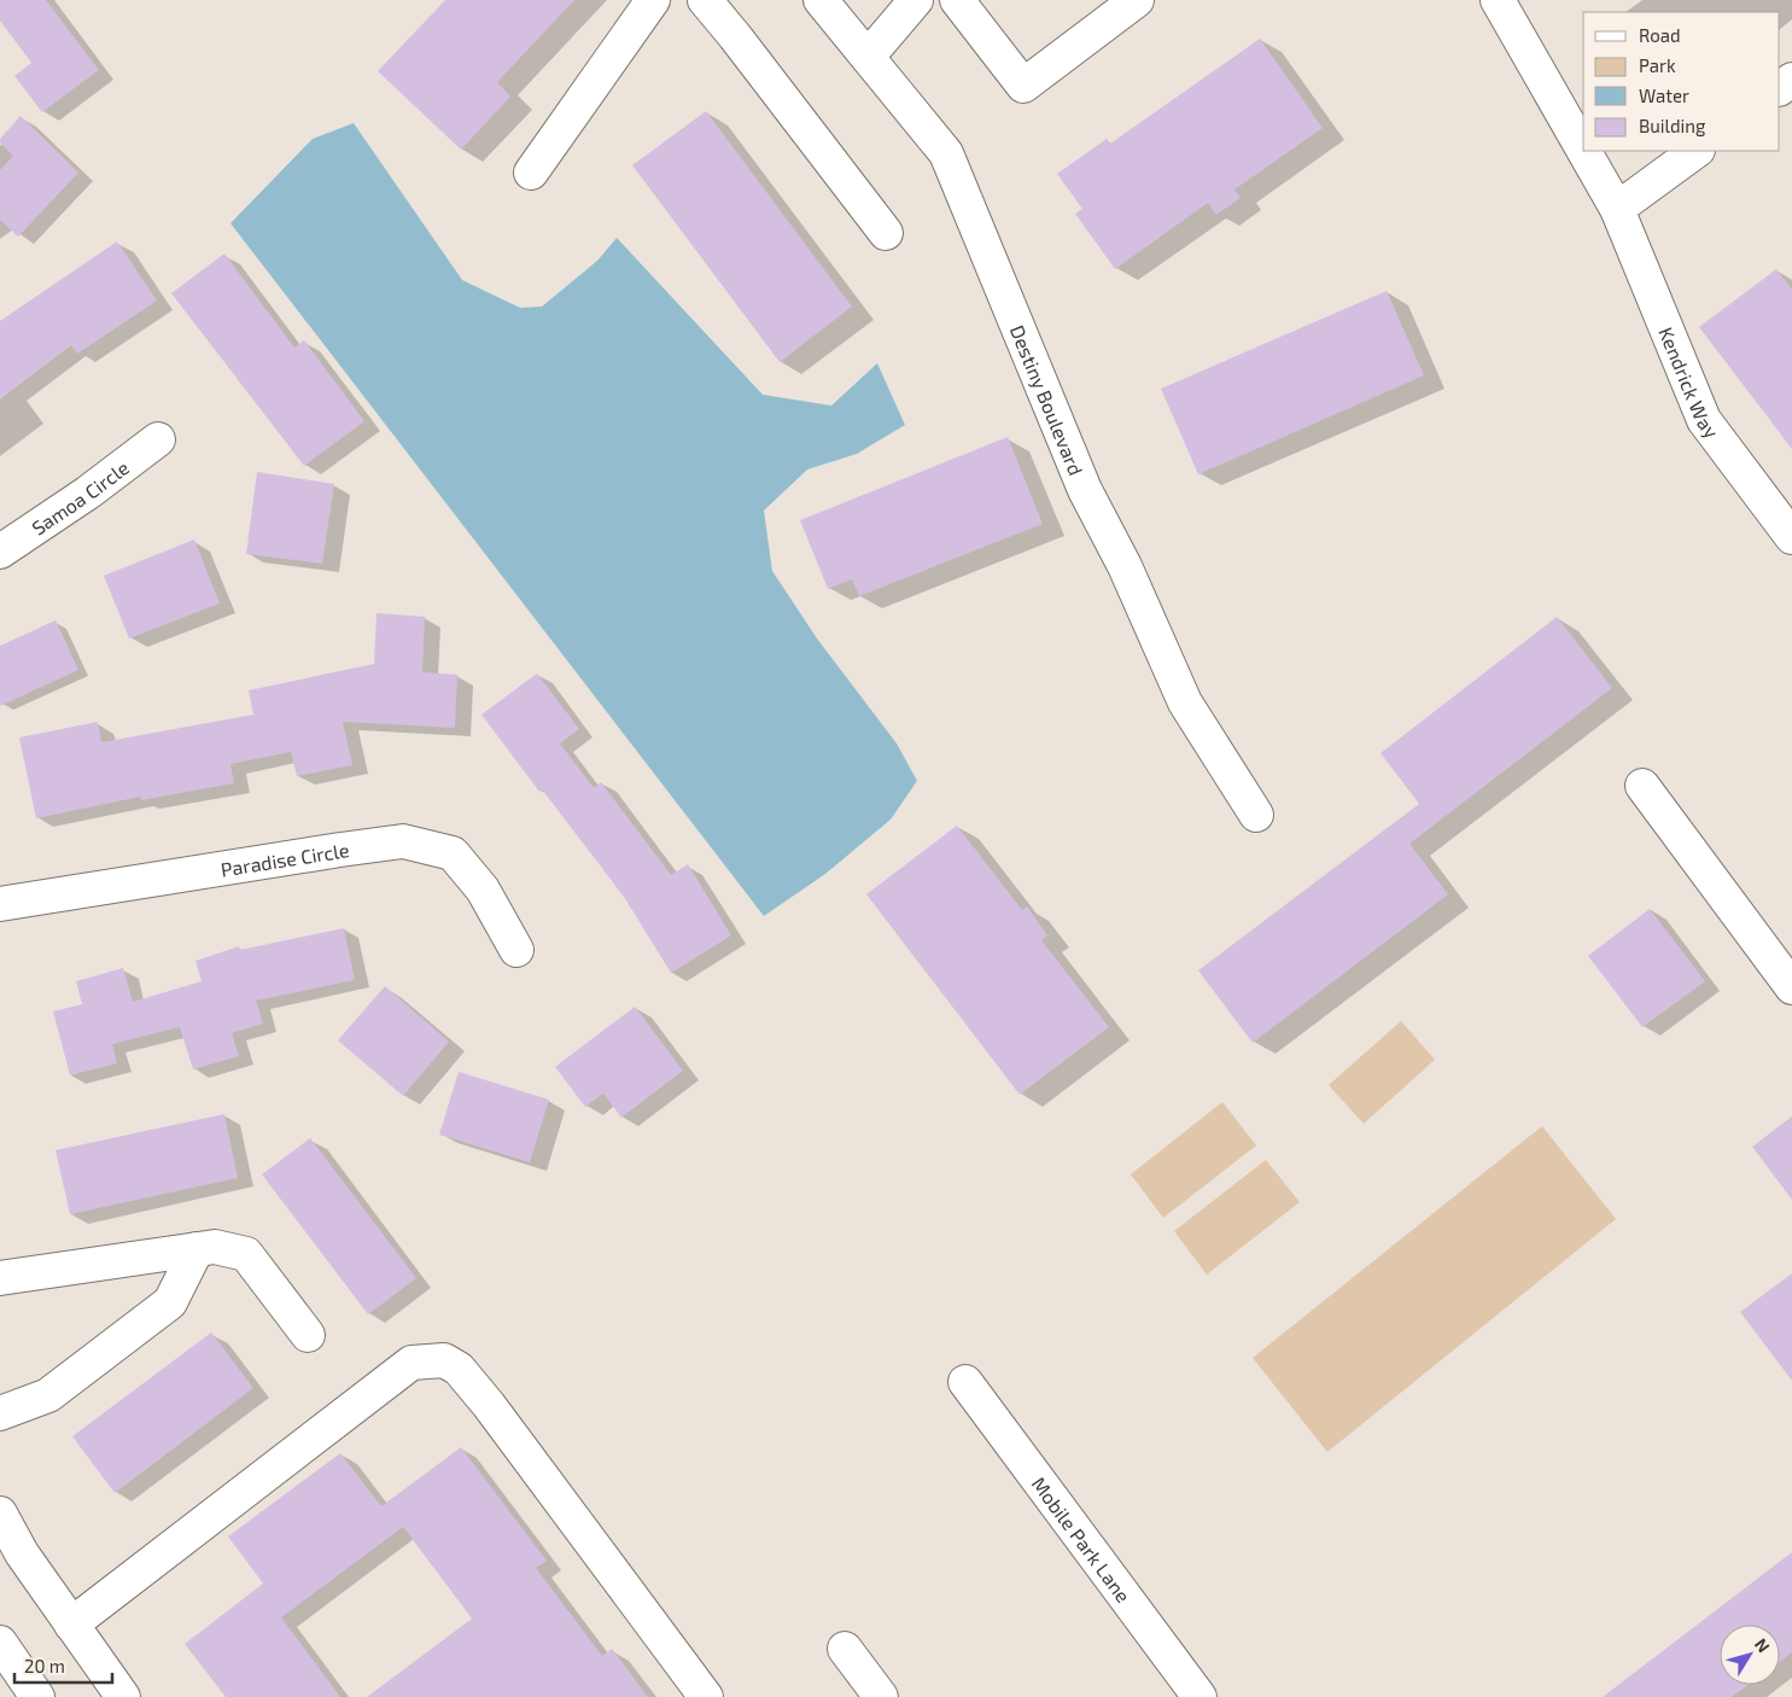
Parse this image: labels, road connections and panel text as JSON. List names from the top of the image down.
{
  "streets": {
    "street": [
      "Kendrick Way",
      "Destiny Boulevard",
      "Samoa Circle",
      "Paradise Circle",
      "Mobile Park Lane"
    ]
  },
  "legend": [
    "Road",
    "Park",
    "Water",
    "Building"
  ],
  "scale_bar": "20 m",
  "north": "top right"
}
